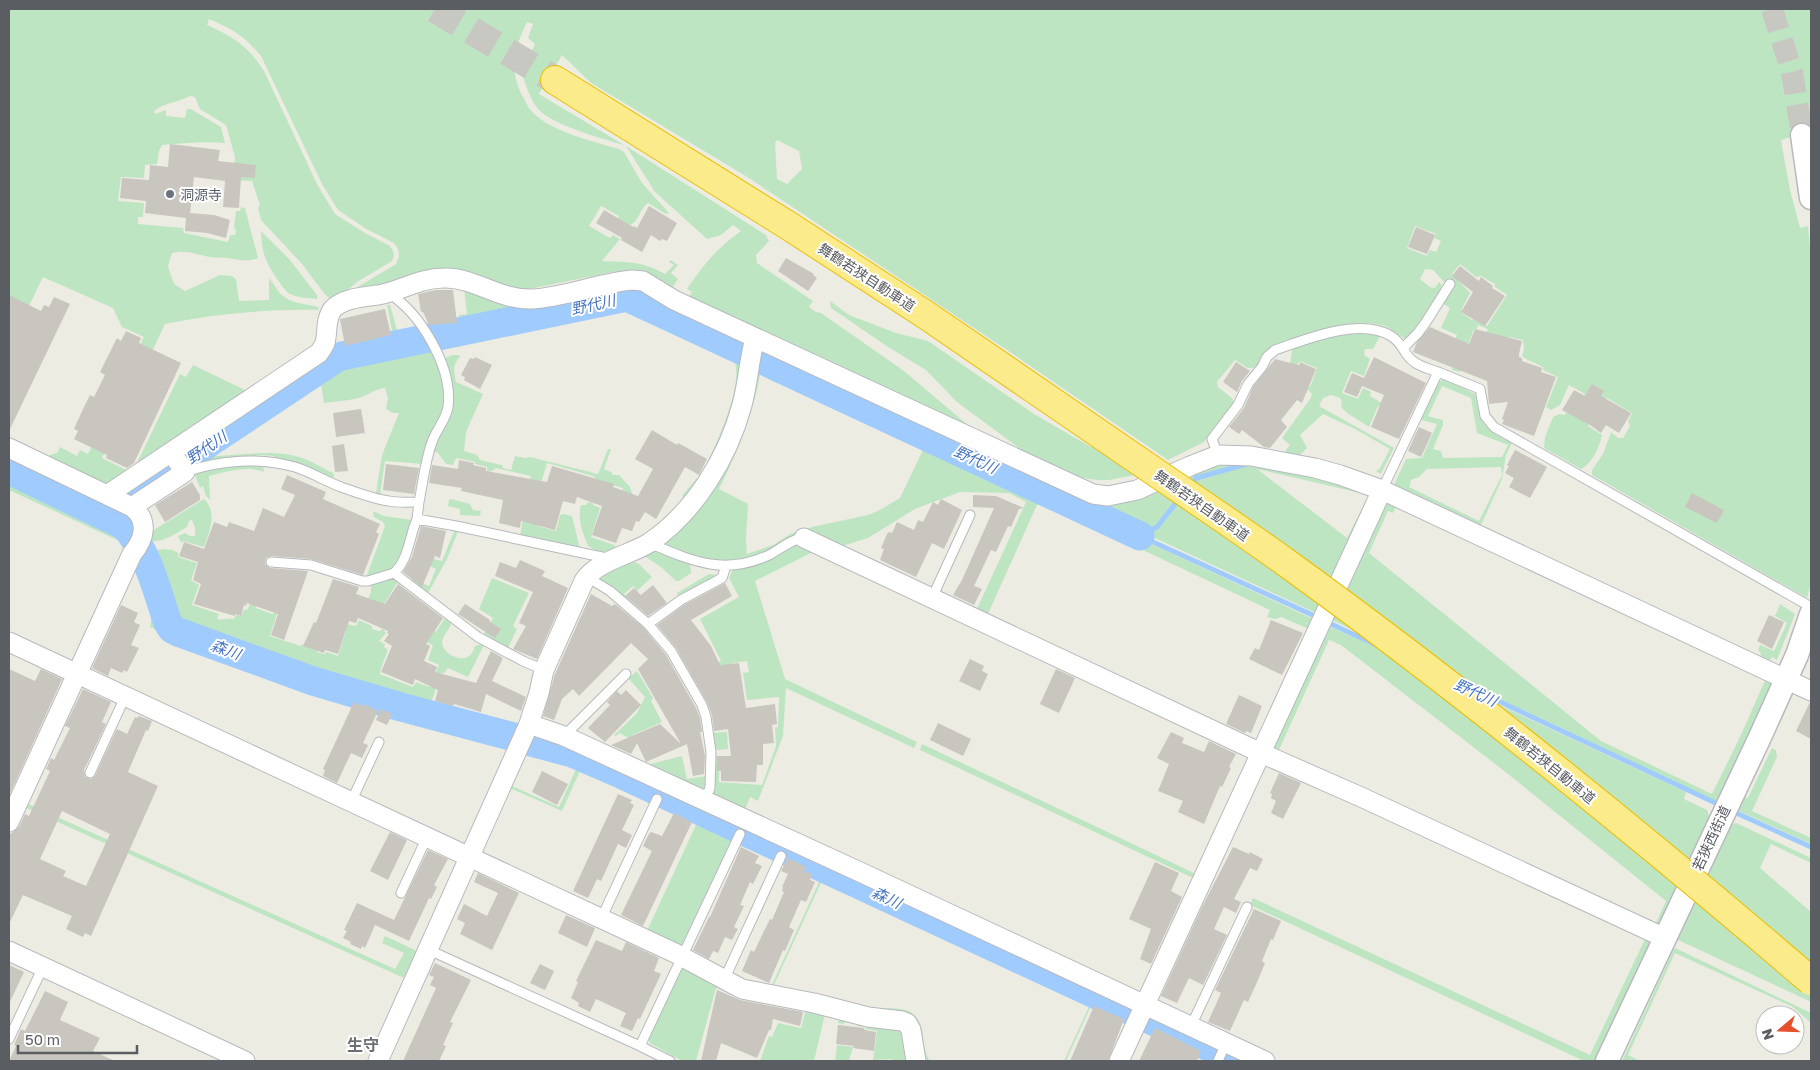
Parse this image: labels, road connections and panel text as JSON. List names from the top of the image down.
{
  "streets": {
    "highway": ["舞鶴若狭自動車道"],
    "street": ["若狭西街道"]
  },
  "districts": ["生守"],
  "water": ["野代川", "森川"],
  "places": ["洞源寺"],
  "scale_bar": "50 m",
  "north": "left"
}
